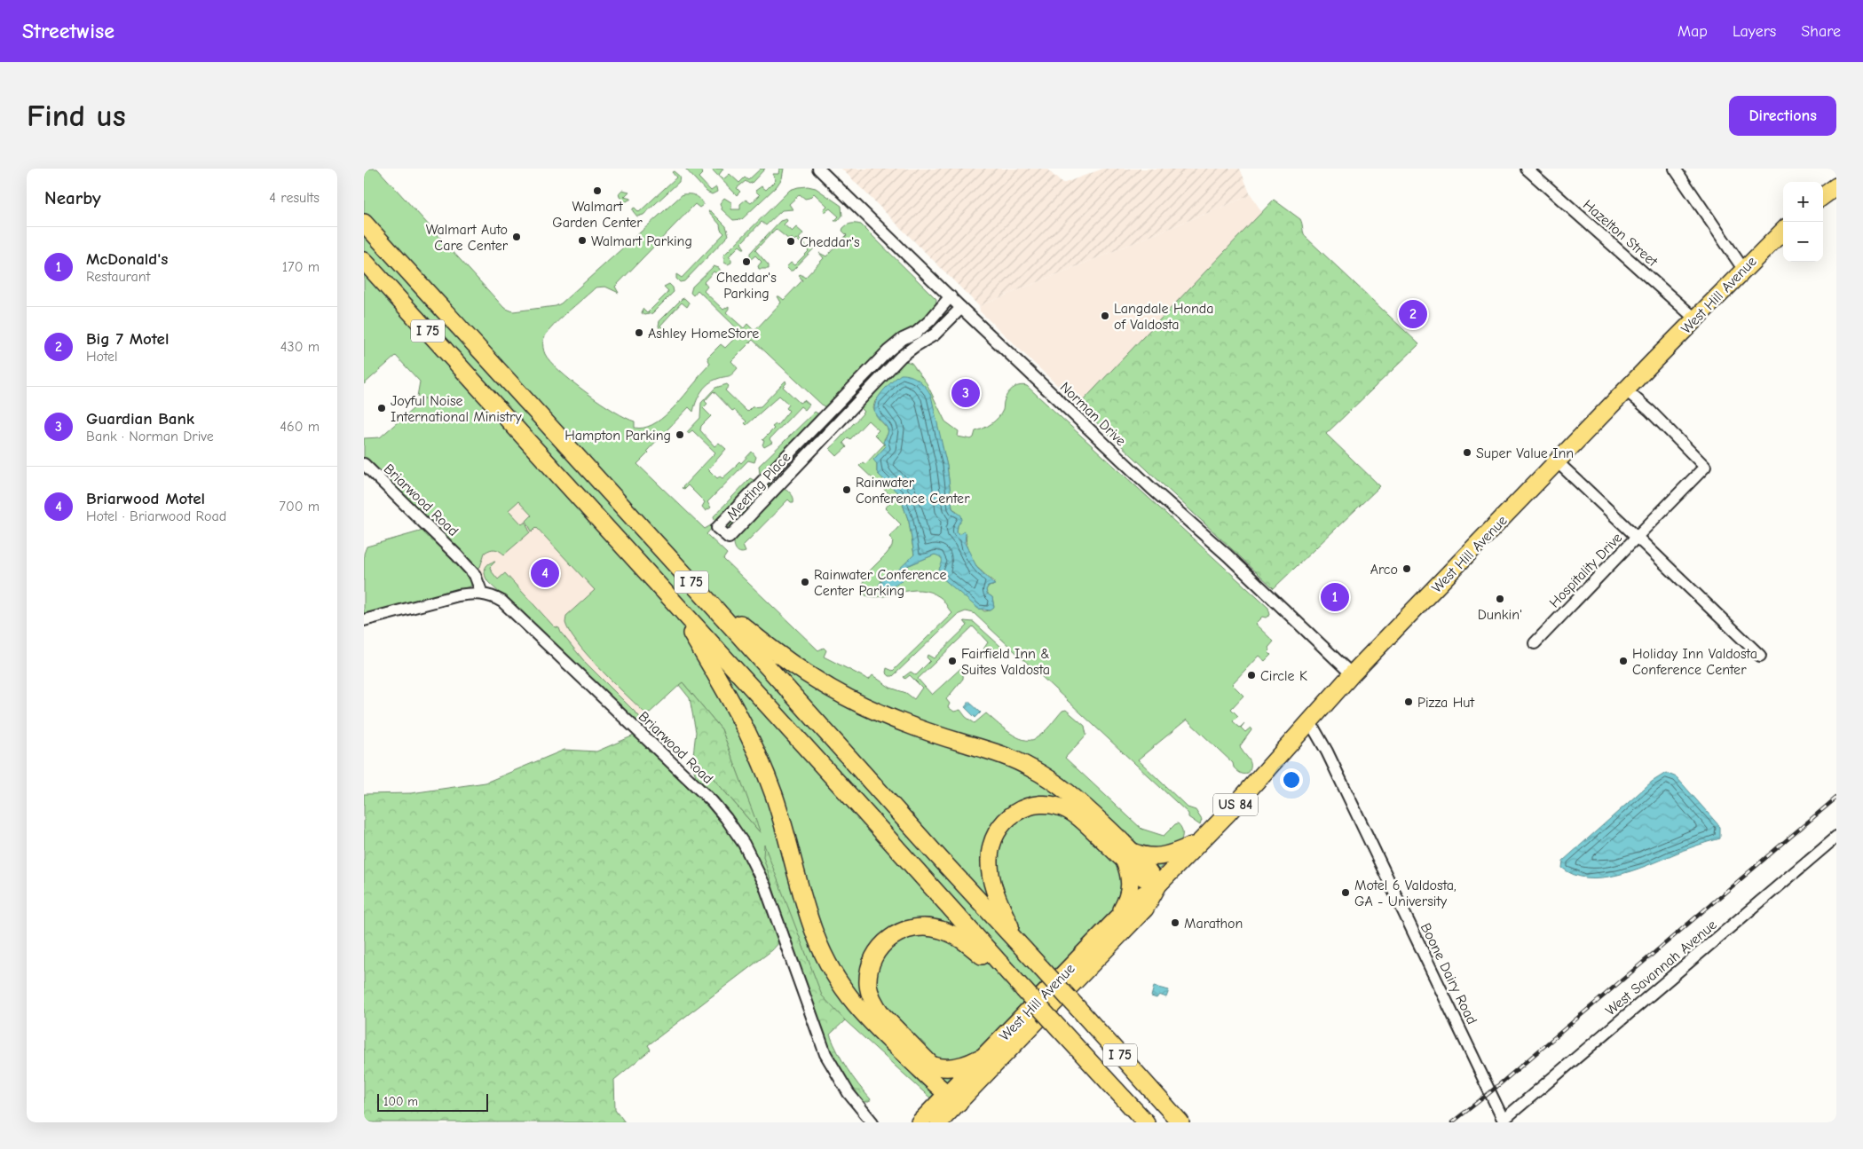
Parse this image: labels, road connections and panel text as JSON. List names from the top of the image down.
{
  "streets": {
    "highway": ["West Hill Avenue", "I 75", "US 84"],
    "street": [
      "Hazelton Street",
      "Norman Drive",
      "Meeting Place",
      "Briarwood Road",
      "Hospitality Drive",
      "West Savannah Avenue",
      "Boone Dairy Road"
    ]
  },
  "crossings": [
    ["Hazelton Street", "West Hill Avenue"],
    ["West Hill Avenue", "Norman Drive"],
    ["West Hill Avenue", "Hospitality Drive"],
    ["West Hill Avenue", "Boone Dairy Road"],
    ["Norman Drive", "Meeting Place"],
    ["West Savannah Avenue", "Boone Dairy Road"]
  ],
  "places": [
    "Walmart Garden Center",
    "Walmart Auto Care Center",
    "Walmart Parking",
    "Cheddar's",
    "Cheddar's Parking",
    "Langdale Honda of Valdosta",
    "Ashley HomeStore",
    "Joyful Noise International Ministry",
    "Hampton Parking",
    "Super Value Inn",
    "Rainwater Conference Center",
    "Arco",
    "Rainwater Conference Center Parking",
    "Dunkin'",
    "Fairfield Inn & Suites Valdosta",
    "Holiday Inn Valdosta Conference Center",
    "Circle K",
    "Pizza Hut",
    "Motel 6 Valdosta, GA - University",
    "Marathon"
  ],
  "scale_bar": "100 m",
  "page": {
    "header": "Streetwise",
    "nav": ["Map", "Layers", "Share"],
    "buttons": "Directions",
    "title": "Find us",
    "heading": ["Nearby", "4 results"],
    "map_buttons": ["+", "−"],
    "list": [
      {
        "mark": "1",
        "name": "McDonald's",
        "note": "Restaurant",
        "value": "170 m"
      },
      {
        "mark": "2",
        "name": "Big 7 Motel",
        "note": "Hotel",
        "value": "430 m"
      },
      {
        "mark": "3",
        "name": "Guardian Bank",
        "note": "Bank · Norman Drive",
        "value": "460 m"
      },
      {
        "mark": "4",
        "name": "Briarwood Motel",
        "note": "Hotel · Briarwood Road",
        "value": "700 m"
      }
    ],
    "pins": [
      "2",
      "3",
      "4",
      "1"
    ],
    "scale": "100 m"
  }
}
